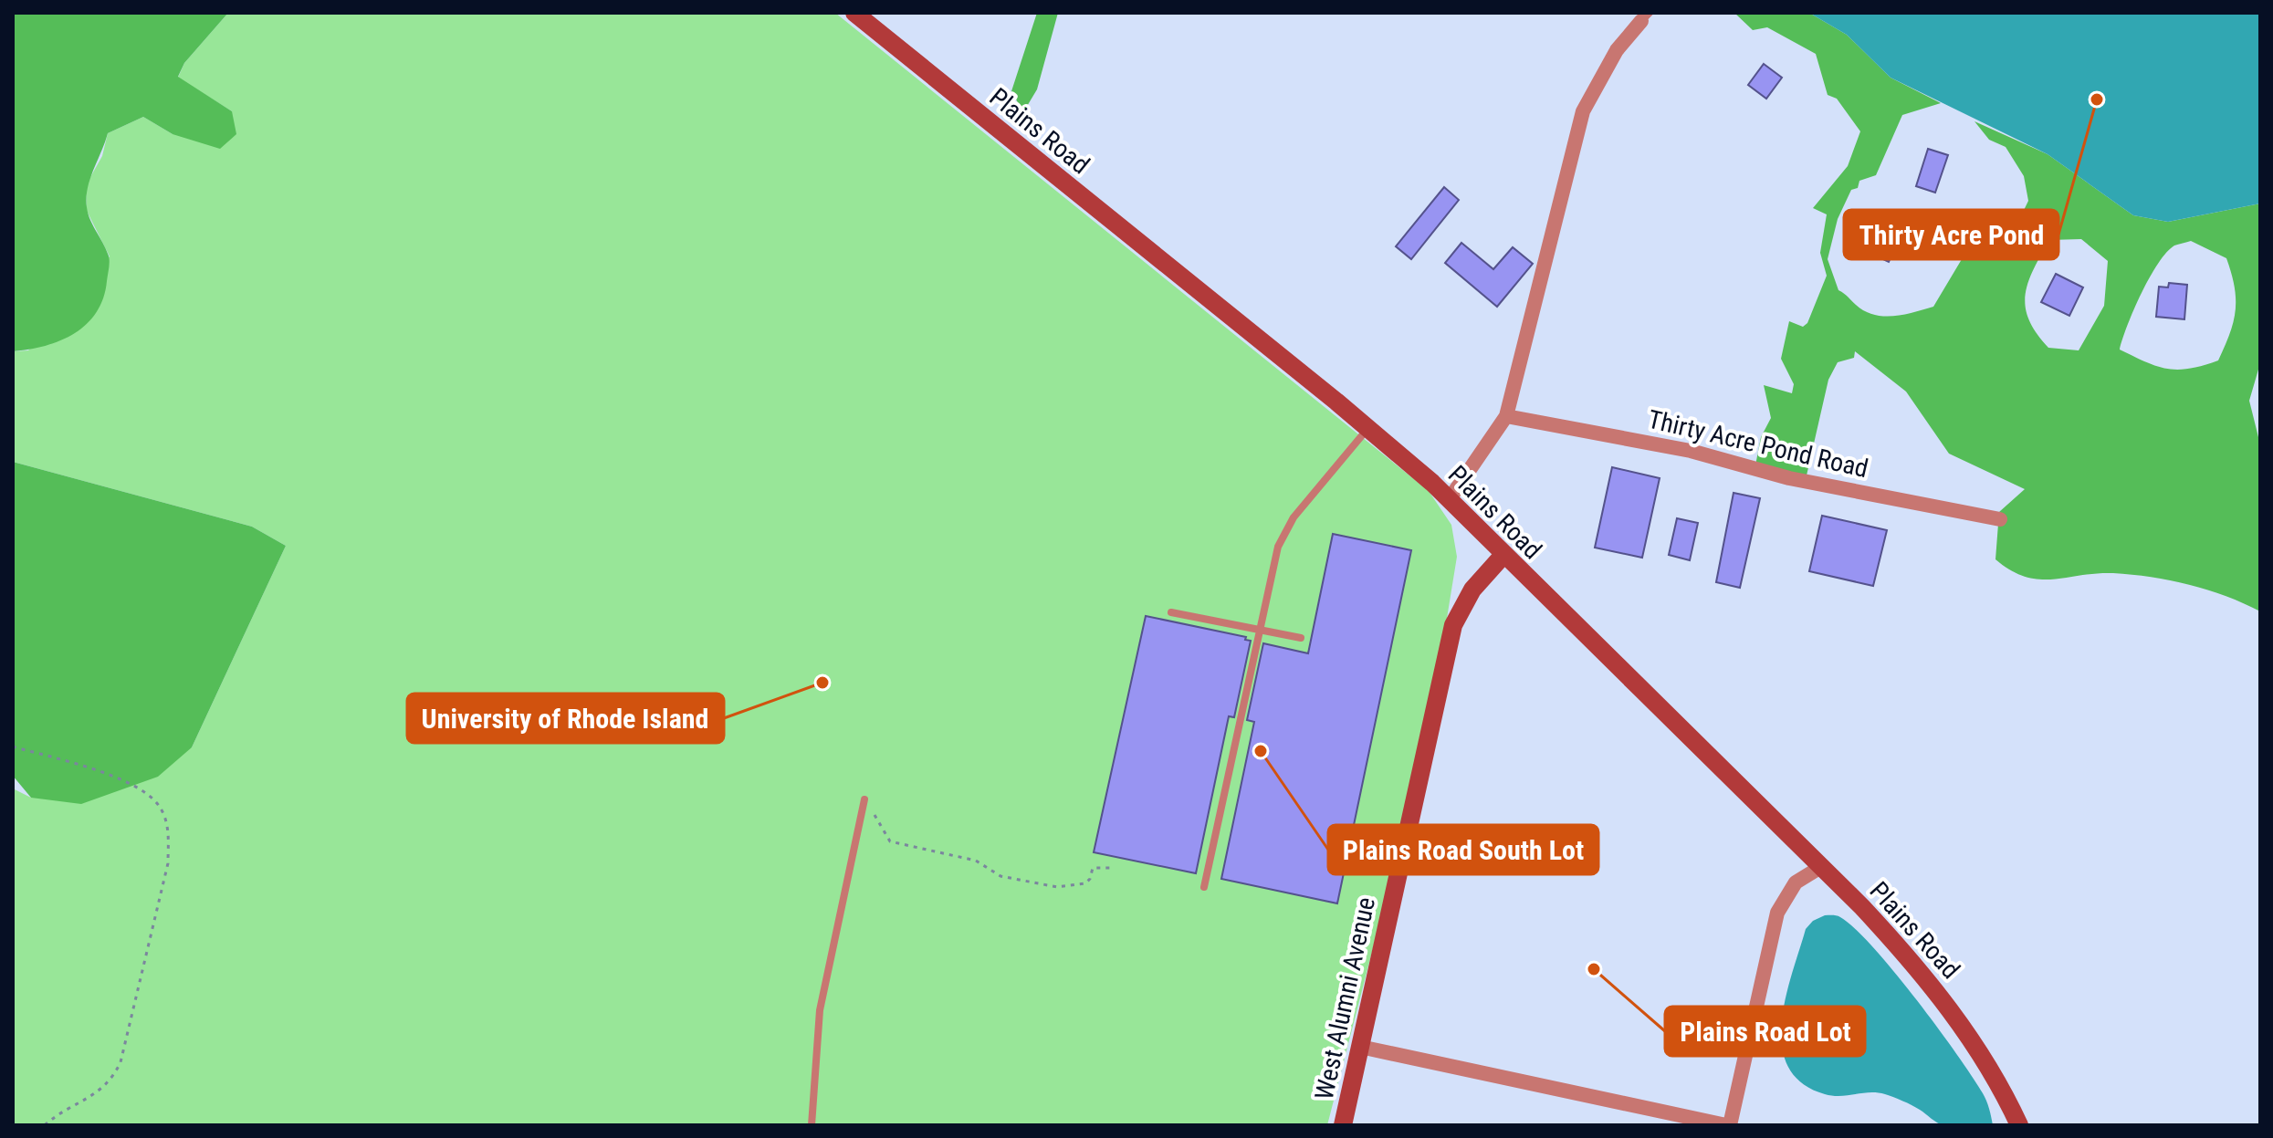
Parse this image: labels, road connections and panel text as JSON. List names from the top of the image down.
{
  "streets": {
    "street": ["Plains Road", "Thirty Acre Pond Road", "West Alumni Avenue"]
  },
  "crossings": [
    ["Plains Road", "West Alumni Avenue"]
  ],
  "places": [
    "Thirty Acre Pond",
    "University of Rhode Island",
    "Plains Road South Lot",
    "Plains Road Lot"
  ]
}
